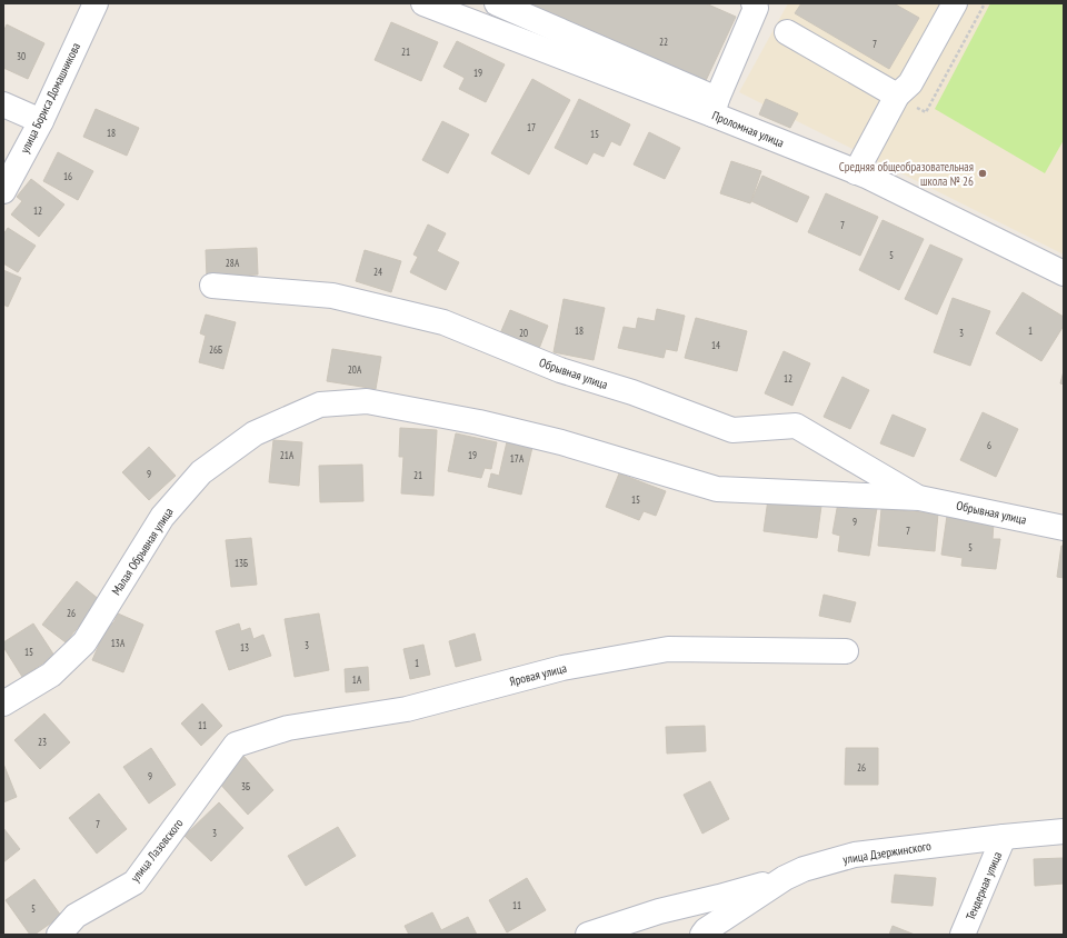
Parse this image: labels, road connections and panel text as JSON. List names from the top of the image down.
{
  "streets": {
    "street": [
      "улица Бориса Домашникова",
      "Проломная улица",
      "Обрывная улица",
      "Малая Обрывная улица",
      "Яровая улица",
      "улица Лазовского",
      "улица Дзержинского",
      "Тендерная улица"
    ]
  },
  "crossings": [
    ["Обрывная улица", "Малая Обрывная улица"],
    ["Яровая улица", "улица Лазовского"],
    ["улица Дзержинского", "Тендерная улица"]
  ],
  "places": ["Средняя общеобразовательная школа № 26"],
  "house_numbers": [
    "22",
    "7",
    "21",
    "30",
    "19",
    "17",
    "18",
    "15",
    "16",
    "12",
    "7",
    "5",
    "28А",
    "24",
    "18",
    "1",
    "20",
    "3",
    "14",
    "26Б",
    "20А",
    "12",
    "6",
    "21А",
    "19",
    "17А",
    "9",
    "21",
    "15",
    "9",
    "7",
    "5",
    "13Б",
    "26",
    "13А",
    "3",
    "13",
    "15",
    "1",
    "1А",
    "11",
    "23",
    "26",
    "9",
    "3Б",
    "7",
    "3",
    "11",
    "5"
  ]
}
